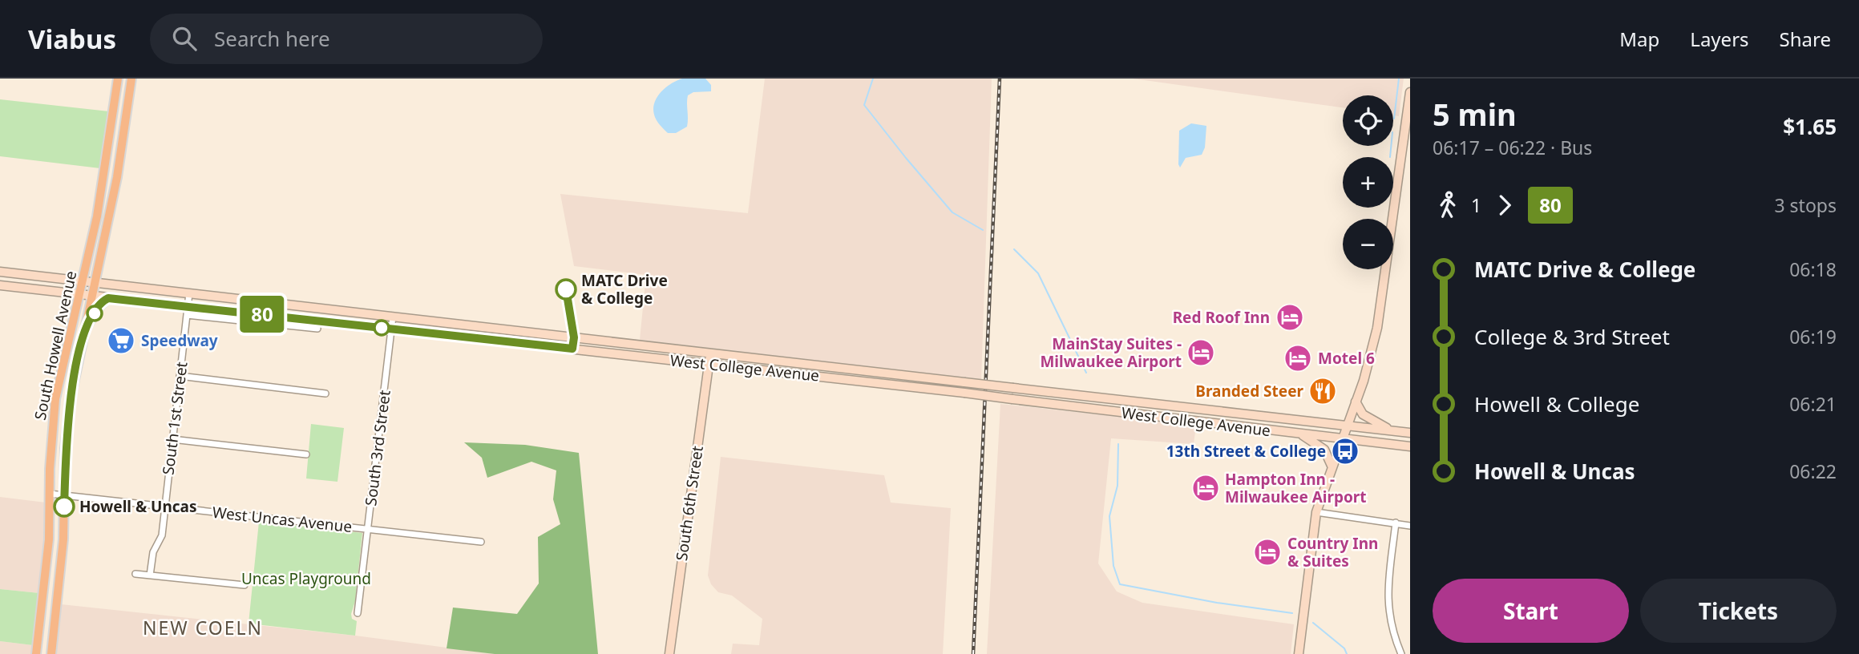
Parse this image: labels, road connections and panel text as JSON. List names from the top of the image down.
{
  "streets": {
    "main road": ["South Howell Avenue", "West College Avenue", "South 6th Street"],
    "street": ["South 1st Street", "South 3rd Street", "West Uncas Avenue"]
  },
  "crossings": [
    ["South Howell Avenue", "West College Avenue"],
    ["South Howell Avenue", "West Uncas Avenue"],
    ["West College Avenue", "South 1st Street"],
    ["West College Avenue", "South 3rd Street"],
    ["West College Avenue", "South 6th Street"],
    ["South 1st Street", "West Uncas Avenue"],
    ["South 3rd Street", "West Uncas Avenue"]
  ],
  "districts": ["NEW COELN"],
  "parks": ["Uncas Playground"],
  "places": {
    "other": ["MATC Drive & College", "Howell & Uncas"],
    "hotel": [
      "Red Roof Inn",
      "MainStay Suites - Milwaukee Airport",
      "Motel 6",
      "Hampton Inn - Milwaukee Airport",
      "Country Inn & Suites"
    ],
    "supermarket": ["Speedway"],
    "restaurant": ["Branded Steer"],
    "bus stop": ["13th Street & College"]
  },
  "lines": ["bus line 80"],
  "page": {
    "header": "Viabus",
    "search": "Search here",
    "nav": ["Map", "Layers", "Share"],
    "on_map": "80",
    "heading": ["5 min", "06:17 – 06:22 · Bus", "$1.65"],
    "map_buttons": ["+", "−"],
    "legs": ["1", "80", "3 stops"],
    "list": [
      {
        "name": "MATC Drive & College",
        "value": "06:18"
      },
      {
        "name": "College & 3rd Street",
        "value": "06:19"
      },
      {
        "name": "Howell & College",
        "value": "06:21"
      },
      {
        "name": "Howell & Uncas",
        "value": "06:22"
      }
    ],
    "buttons": ["Start", "Tickets"]
  }
}
